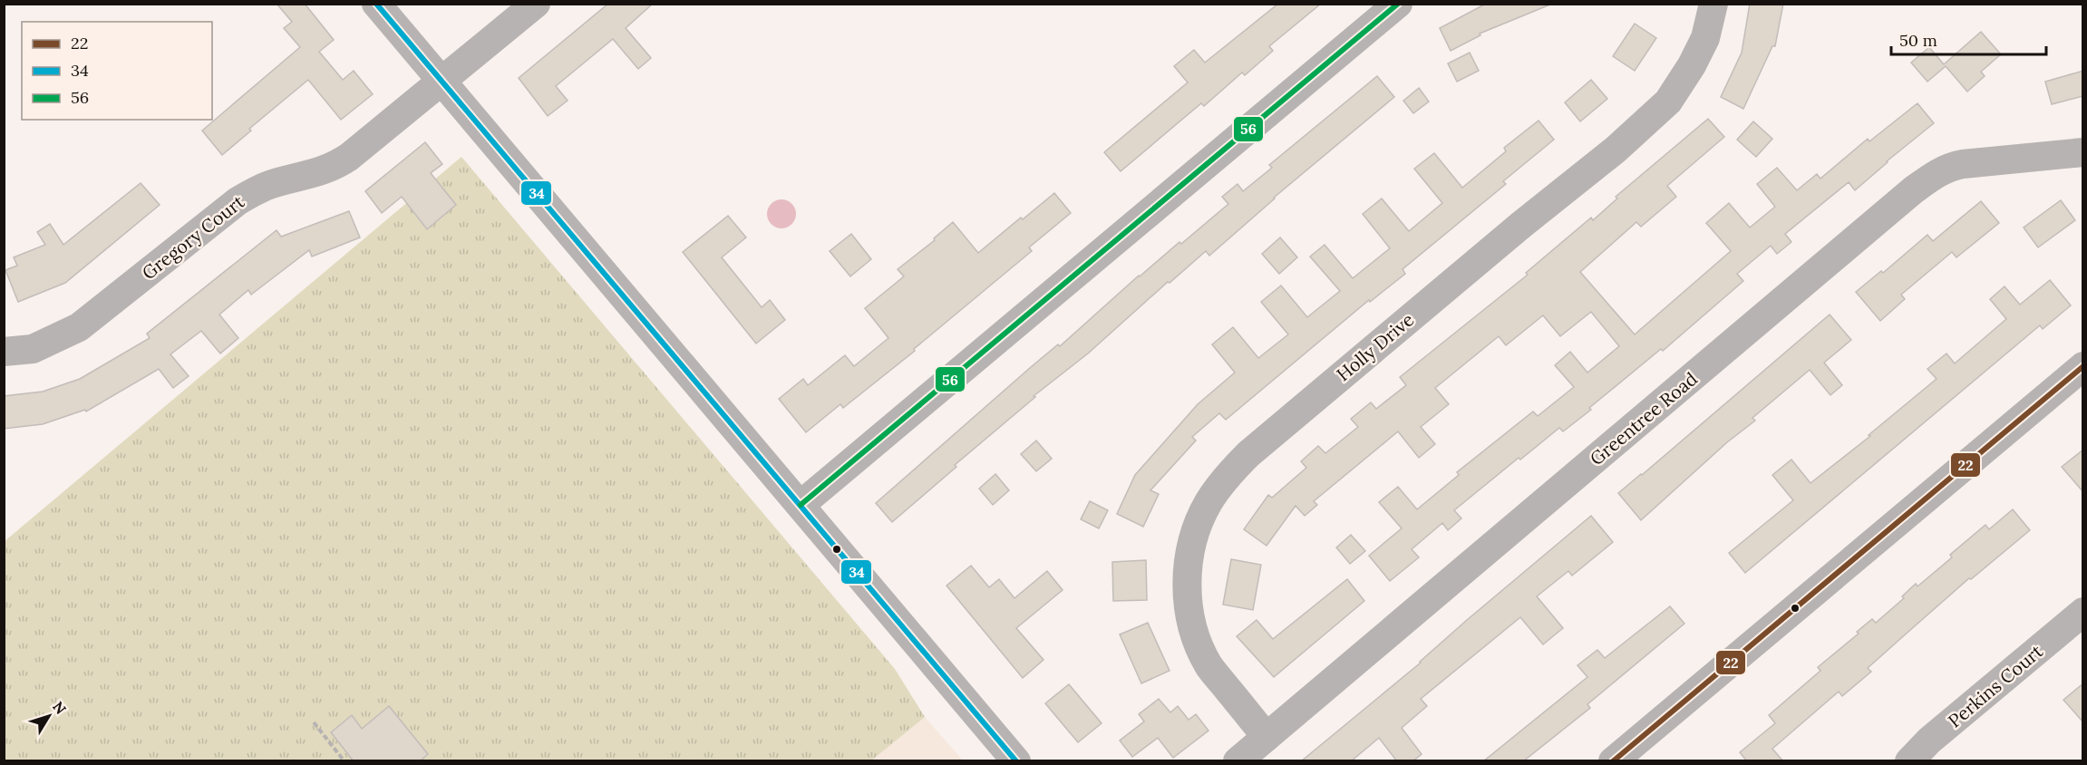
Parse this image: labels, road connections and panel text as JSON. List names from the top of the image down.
{
  "streets": {
    "street": [
      "Gregory Court",
      "Holly Drive",
      "Greentree Road",
      "Perkins Court"
    ]
  },
  "crossings": [
    ["Holly Drive", "Greentree Road"]
  ],
  "lines": ["transit line 34", "transit line 56", "transit line 22"],
  "legend": ["22", "34", "56"],
  "scale_bar": "50 m",
  "north": "top right"
}
